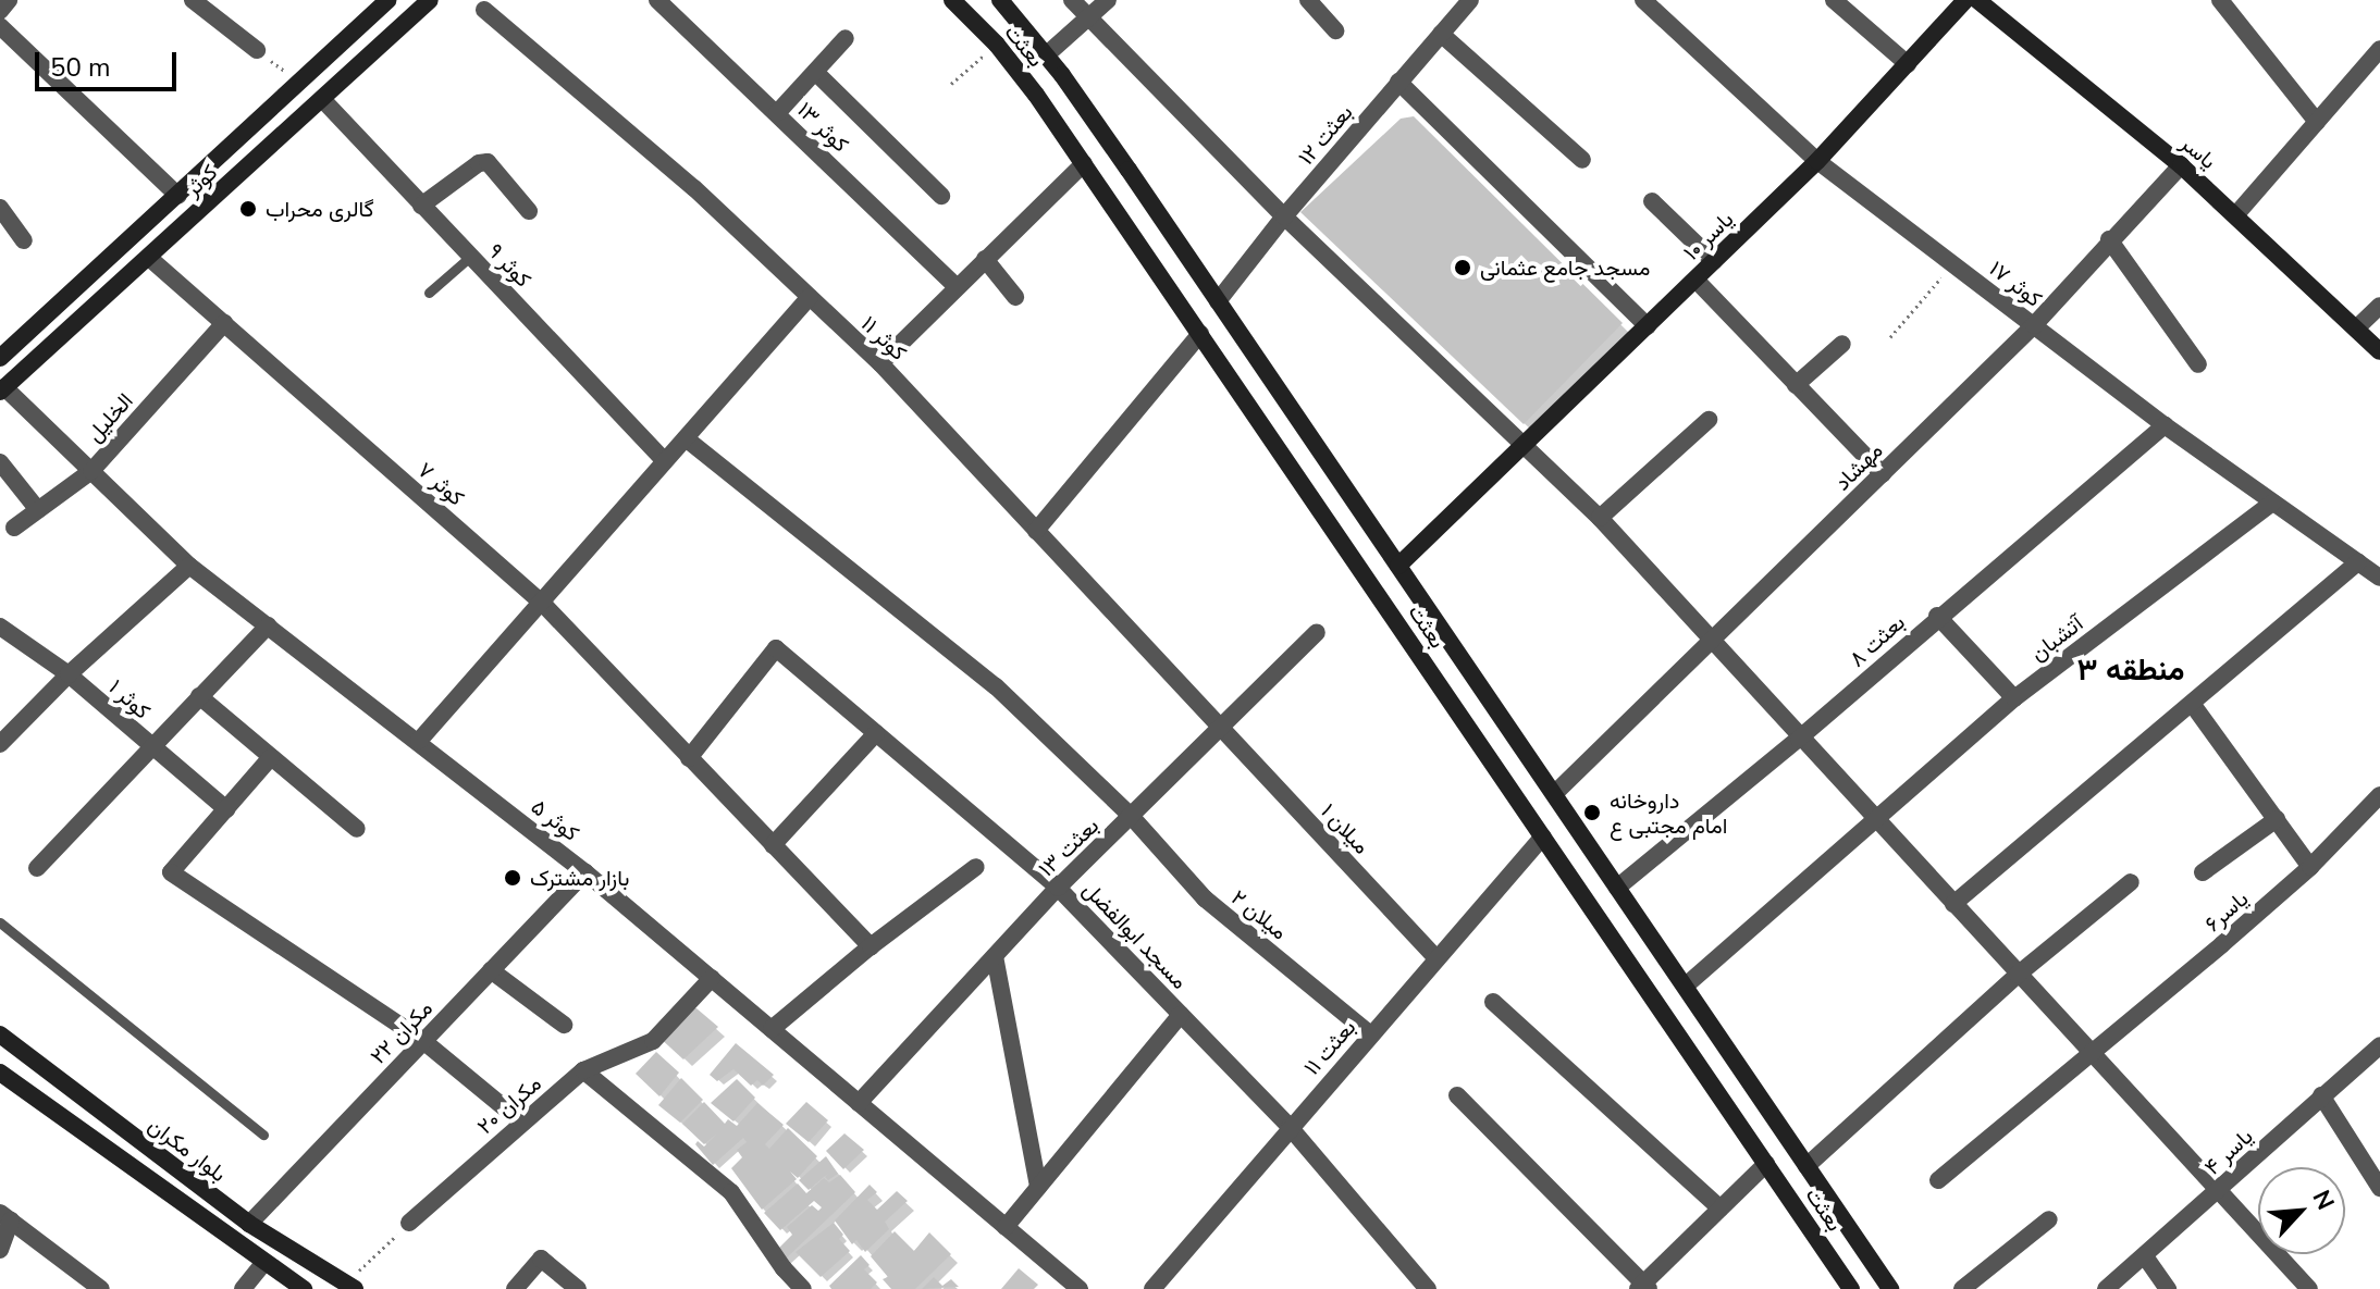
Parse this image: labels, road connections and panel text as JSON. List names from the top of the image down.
{
  "streets": {
    "main road": [
      "بعثت",
      "یاسر",
      "کوثر",
      "یاسر ۱۰",
      "بلوار مکران"
    ],
    "street": [
      "کوثر ۱۳",
      "بعثت ۱۲",
      "کوثر ۹",
      "کوثر ۱۷",
      "کوثر ۱۱",
      "الخلیل",
      "مهشاد",
      "کوثر ۷",
      "آتشبان",
      "بعثت ۸",
      "کوثر ۱",
      "کوثر ۵",
      "میلان ۱",
      "بعثت ۱۳",
      "یاسر۶",
      "میلان ۲",
      "مسجد ابوالفضل",
      "مکران ۲۲",
      "بعثت ۱۱",
      "مکران ۲۰",
      "یاسر ۴"
    ]
  },
  "crossings": [
    ["بعثت", "بعثت ۱۲"],
    ["بعثت", "یاسر ۱۰"],
    ["بعثت", "مهشاد"],
    ["بعثت", "آتشبان"],
    ["بعثت", "بعثت ۸"],
    ["بعثت", "بعثت ۱۱"],
    ["یاسر", "مهشاد"],
    ["کوثر", "کوثر ۹"],
    ["کوثر", "کوثر ۷"],
    ["کوثر", "کوثر ۵"],
    ["یاسر ۱۰", "کوثر ۱۷"],
    ["کوثر ۱۷", "مهشاد"],
    ["کوثر ۱۷", "آتشبان"],
    ["کوثر ۱۷", "بعثت ۸"],
    ["کوثر ۱۱", "میلان ۱"],
    ["کوثر ۱۱", "بعثت ۱۳"],
    ["الخلیل", "کوثر ۷"],
    ["الخلیل", "کوثر ۵"],
    ["کوثر ۷", "مسجد ابوالفضل"],
    ["کوثر ۵", "بعثت ۱۳"],
    ["کوثر ۵", "مکران ۲۲"],
    ["کوثر ۵", "مکران ۲۰"],
    ["میلان ۱", "بعثت ۱۳"],
    ["میلان ۱", "بعثت ۱۱"],
    ["بعثت ۱۳", "میلان ۲"],
    ["بعثت ۱۳", "مسجد ابوالفضل"],
    ["میلان ۲", "بعثت ۱۱"],
    ["مسجد ابوالفضل", "بعثت ۱۱"],
    ["مکران ۲۲", "بلوار مکران"]
  ],
  "districts": ["منطقه ۳"],
  "places": [
    "گالری محراب",
    "مسجد جامع عثمانی",
    "داروخانه امام مجتبی ع",
    "بازار مشترک"
  ],
  "scale_bar": "50 m",
  "north": "top right"
}
